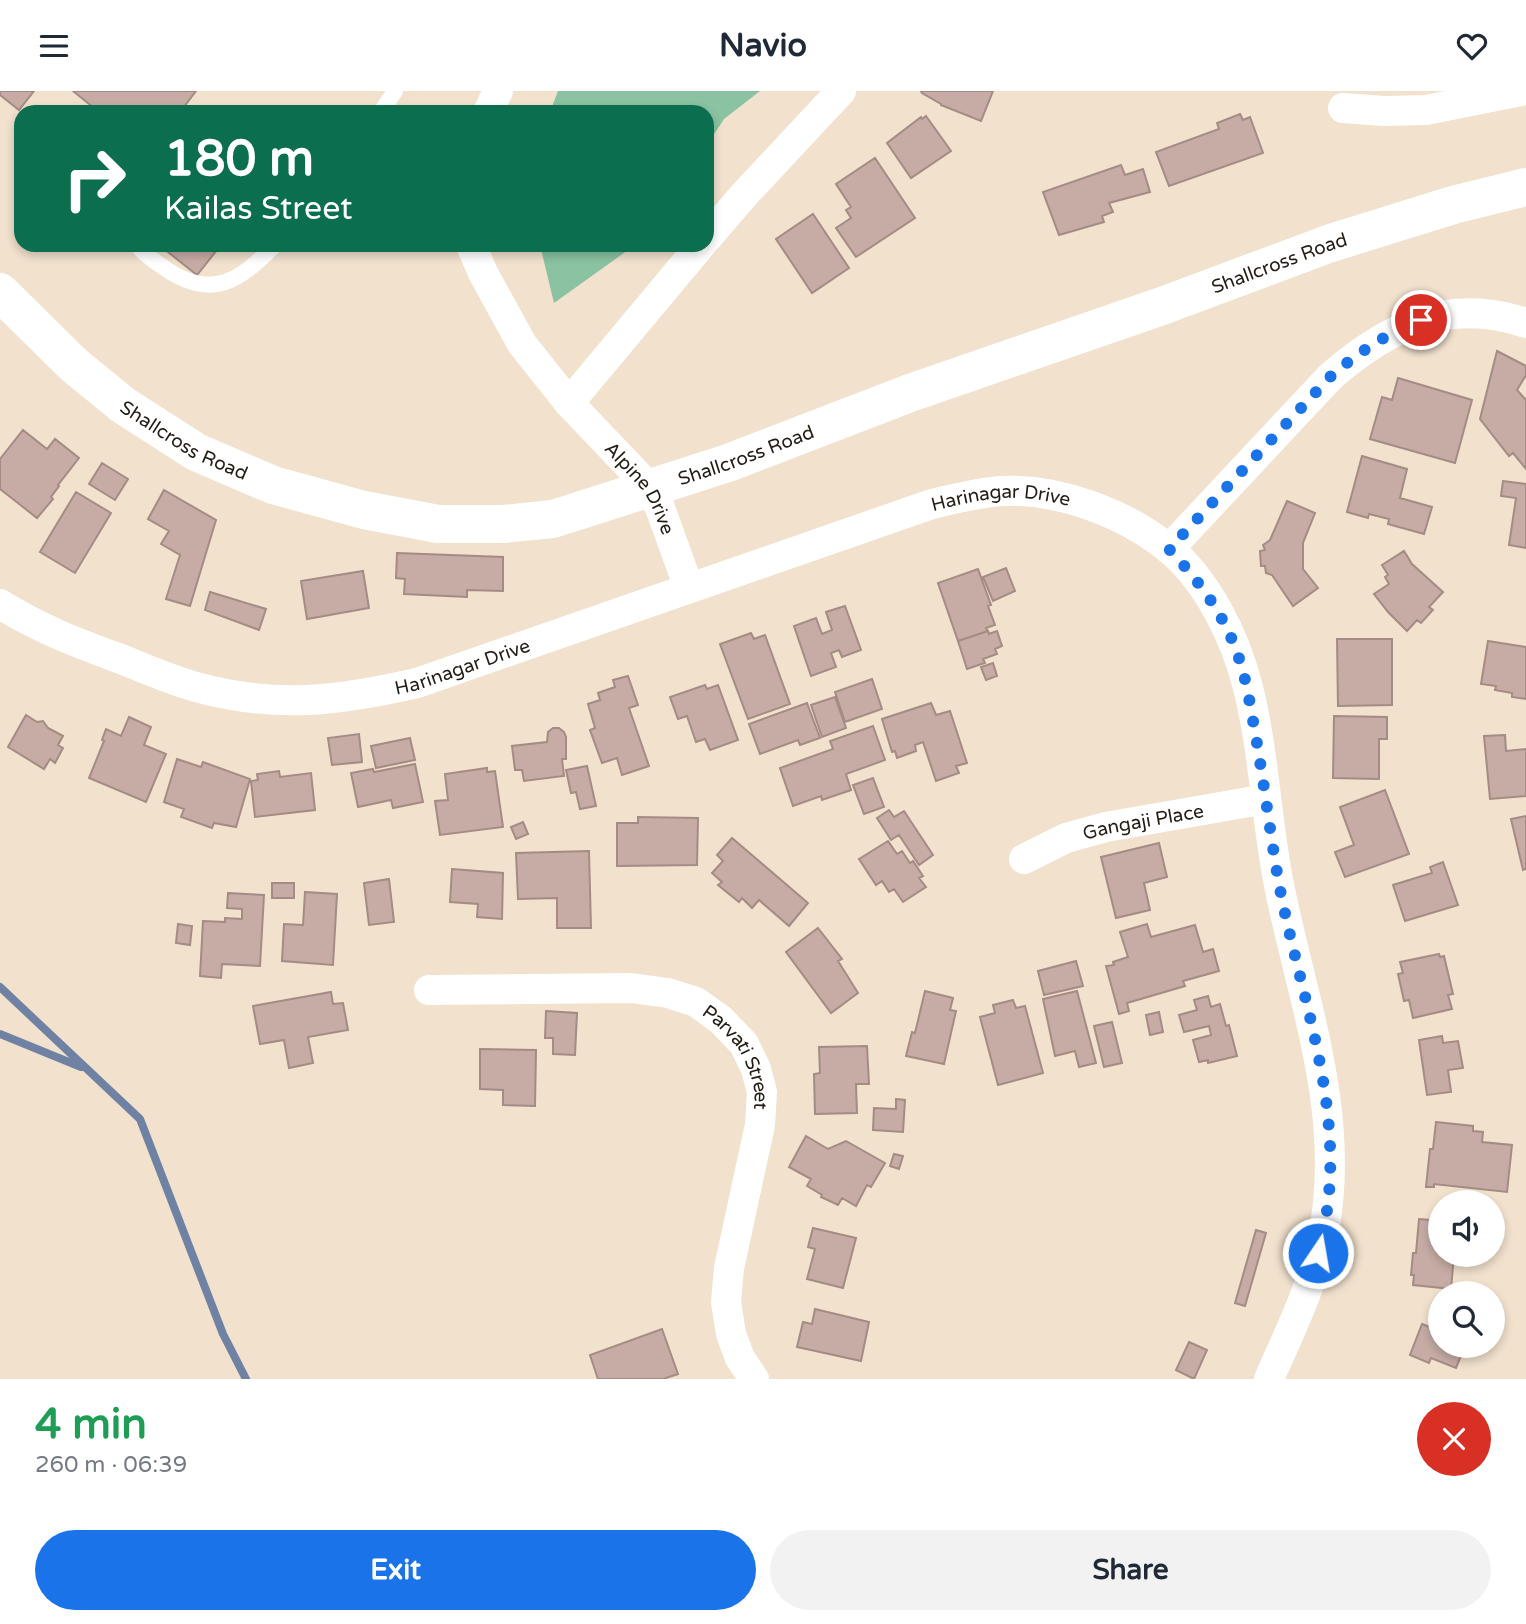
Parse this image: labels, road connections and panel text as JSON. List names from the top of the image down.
{
  "streets": {
    "street": [
      "Shallcross Road",
      "Alpine Drive",
      "Harinagar Drive",
      "Gangaji Place",
      "Parvati Street"
    ]
  },
  "crossings": [
    ["Shallcross Road", "Alpine Drive"],
    ["Alpine Drive", "Harinagar Drive"],
    ["Harinagar Drive", "Gangaji Place"]
  ],
  "page": {
    "header": "Navio",
    "turn": ["180 m", "Kailas Street"],
    "heading": ["4 min", "260 m · 06:39"],
    "buttons": ["Exit", "Share"]
  }
}
